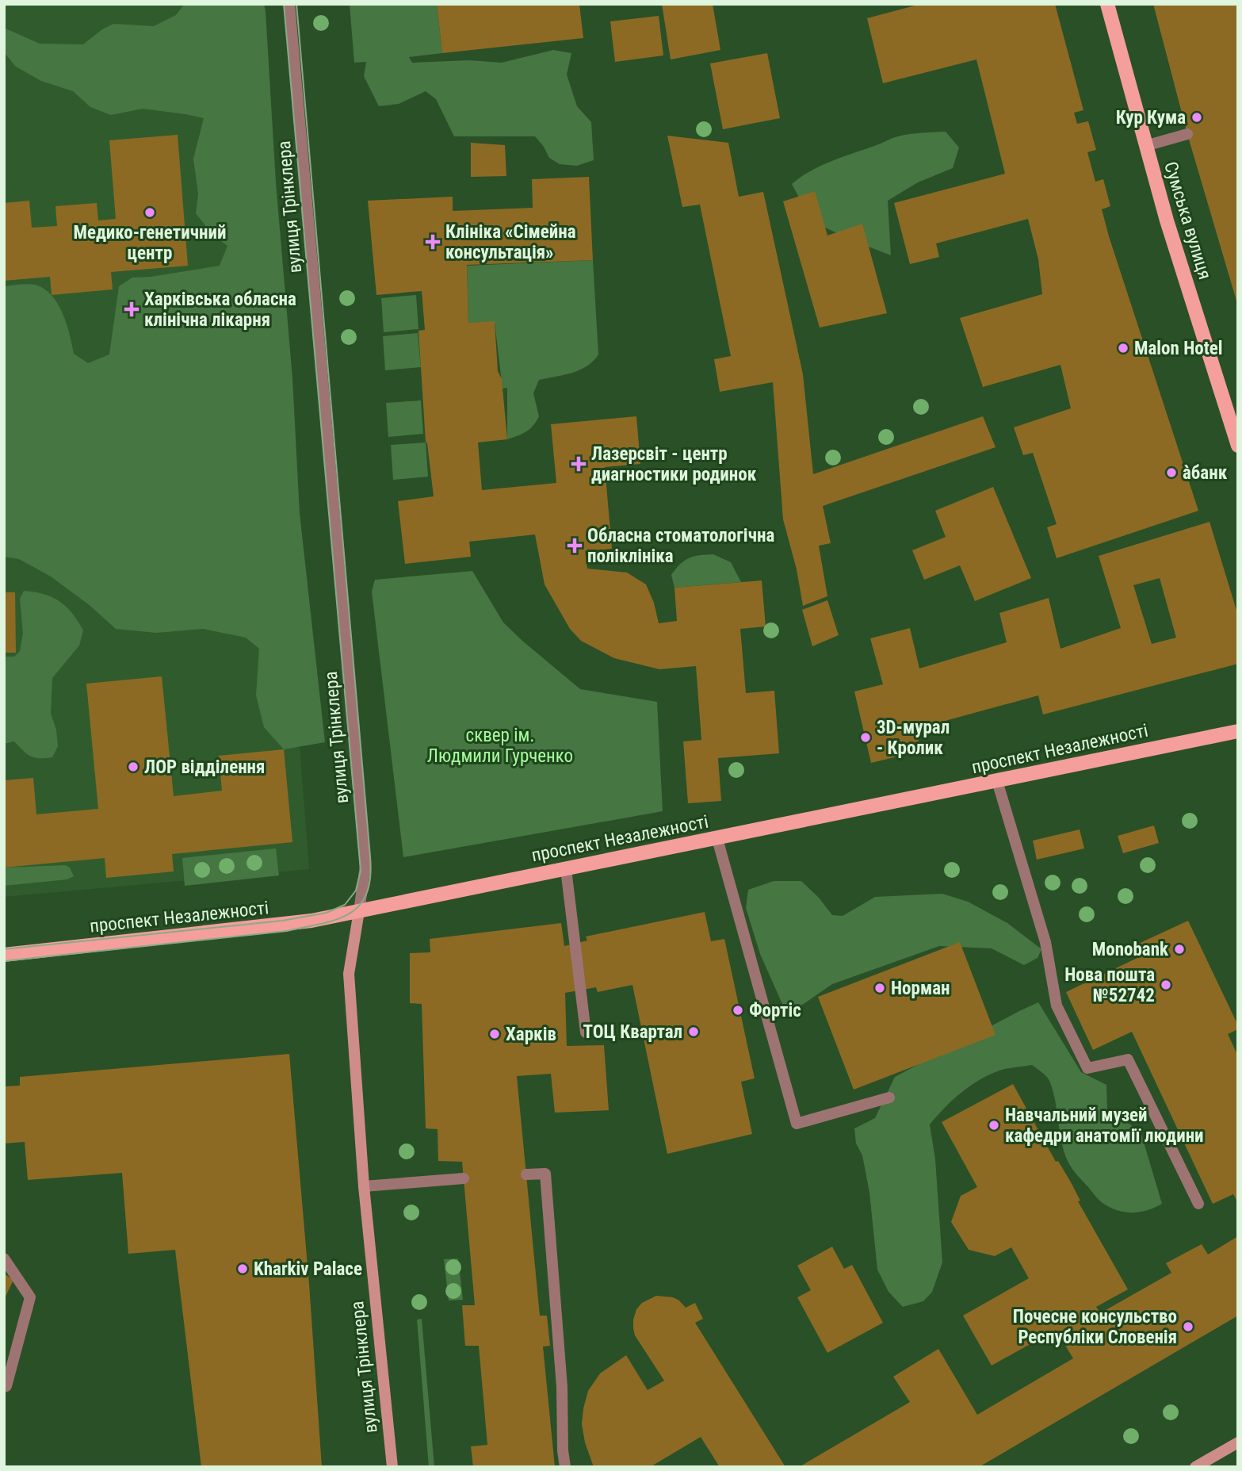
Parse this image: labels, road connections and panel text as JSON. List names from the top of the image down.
{
  "streets": {
    "main road": ["Сумська вулиця", "проспект Незалежності"],
    "street": ["вулиця Трінклера"]
  },
  "crossings": [
    ["вулиця Трінклера", "проспект Незалежності"]
  ],
  "parks": ["сквер ім. Людмили Гурченко"],
  "places": {
    "other": [
      "Кур Кума",
      "Медико-генетичний центр",
      "Malon Hotel",
      "а̀банк",
      "3D-мурал - Кролик",
      "ЛОР відділення",
      "Monobank",
      "Нова пошта №52742",
      "Норман",
      "Фортiс",
      "ТОЦ Квартал",
      "Харків",
      "Навчальний музей кафедри анатомії людини",
      "Kharkiv Palace",
      "Почесне консульство Республіки Словенія"
    ],
    "health": [
      "Клініка «Сімейна консультація»",
      "Харківська обласна клінічна лікарня",
      "Лазерсвіт - центр диагностики родинок",
      "Обласна стоматологічна поліклініка"
    ]
  }
}
